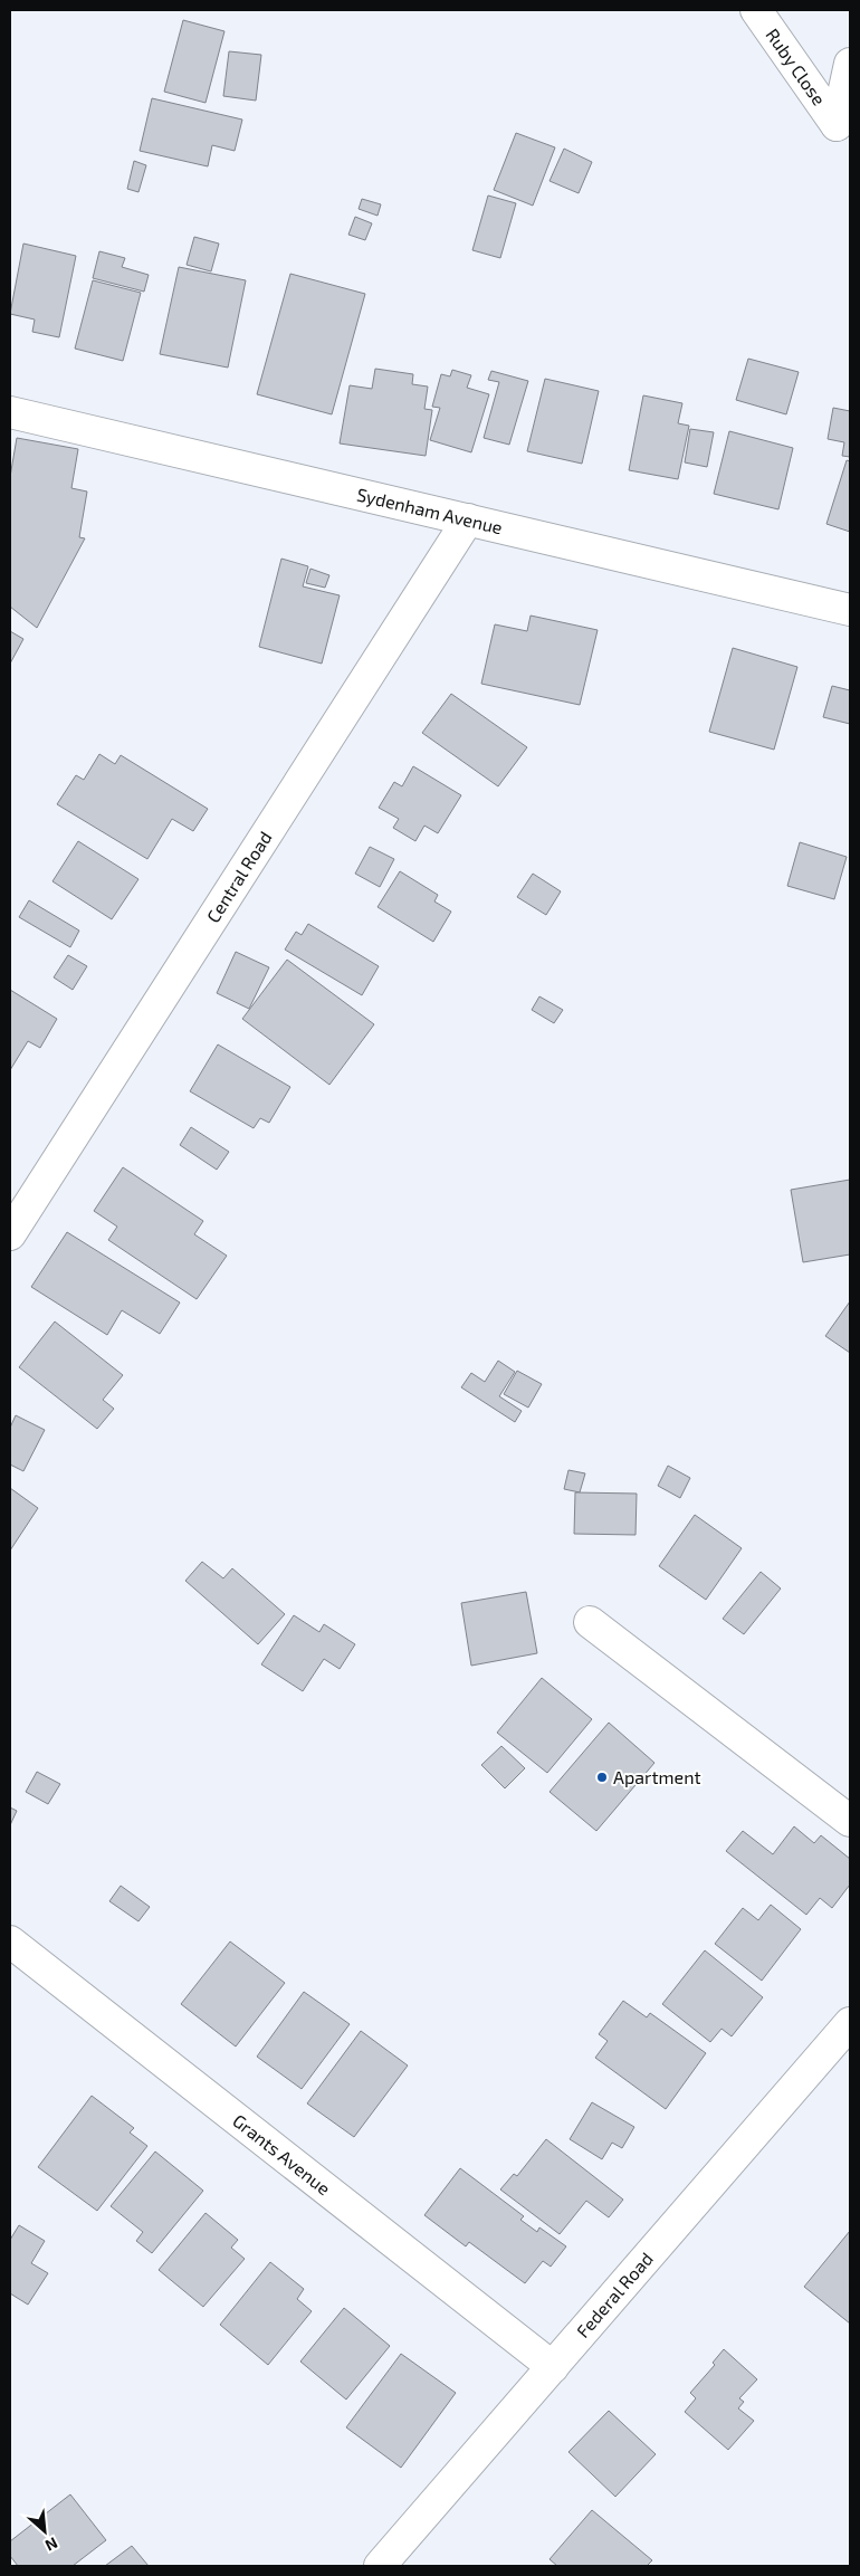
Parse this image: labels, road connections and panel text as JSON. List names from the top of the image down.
{
  "streets": {
    "street": [
      "Ruby Close",
      "Sydenham Avenue",
      "Central Road",
      "Grants Avenue",
      "Federal Road"
    ]
  },
  "crossings": [
    ["Sydenham Avenue", "Central Road"],
    ["Grants Avenue", "Federal Road"]
  ],
  "places": ["Apartment"],
  "north": "bottom right"
}
